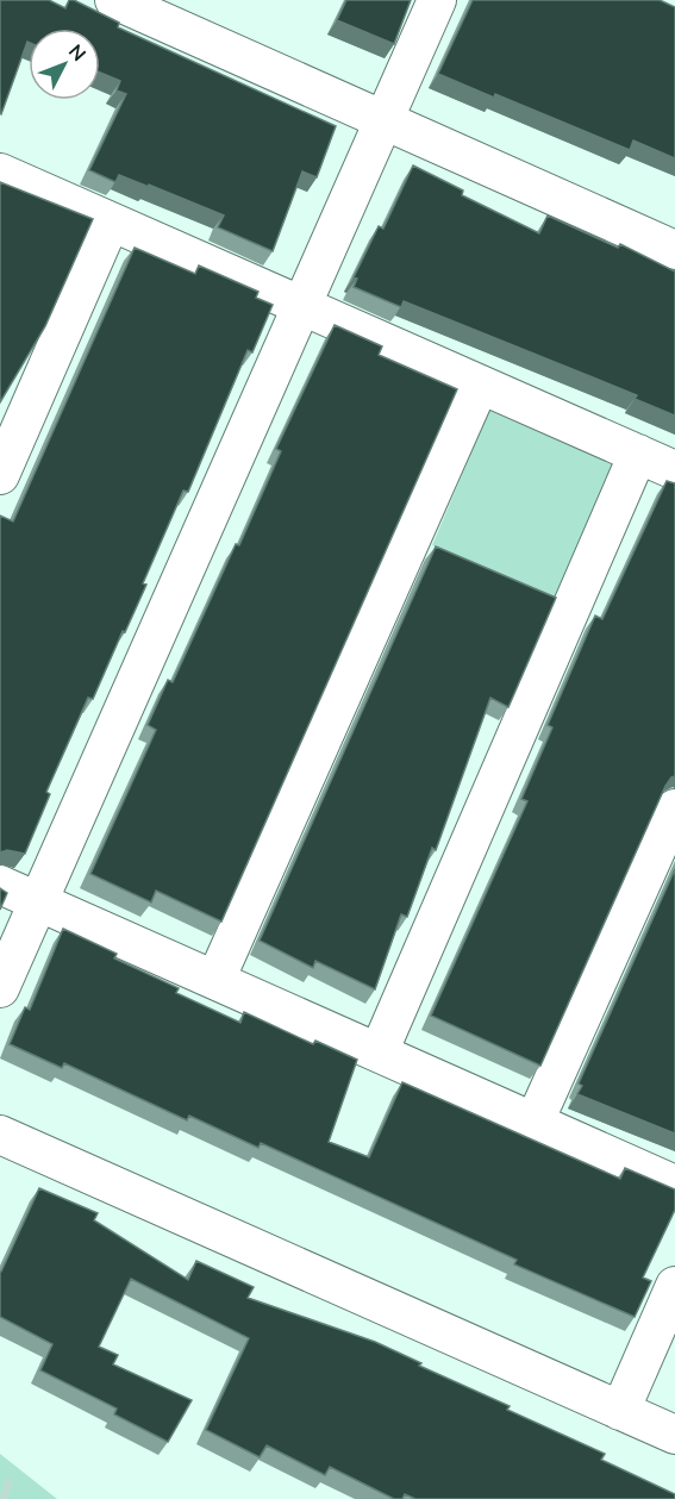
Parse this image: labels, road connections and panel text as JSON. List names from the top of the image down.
{
  "north": "top right"
}
